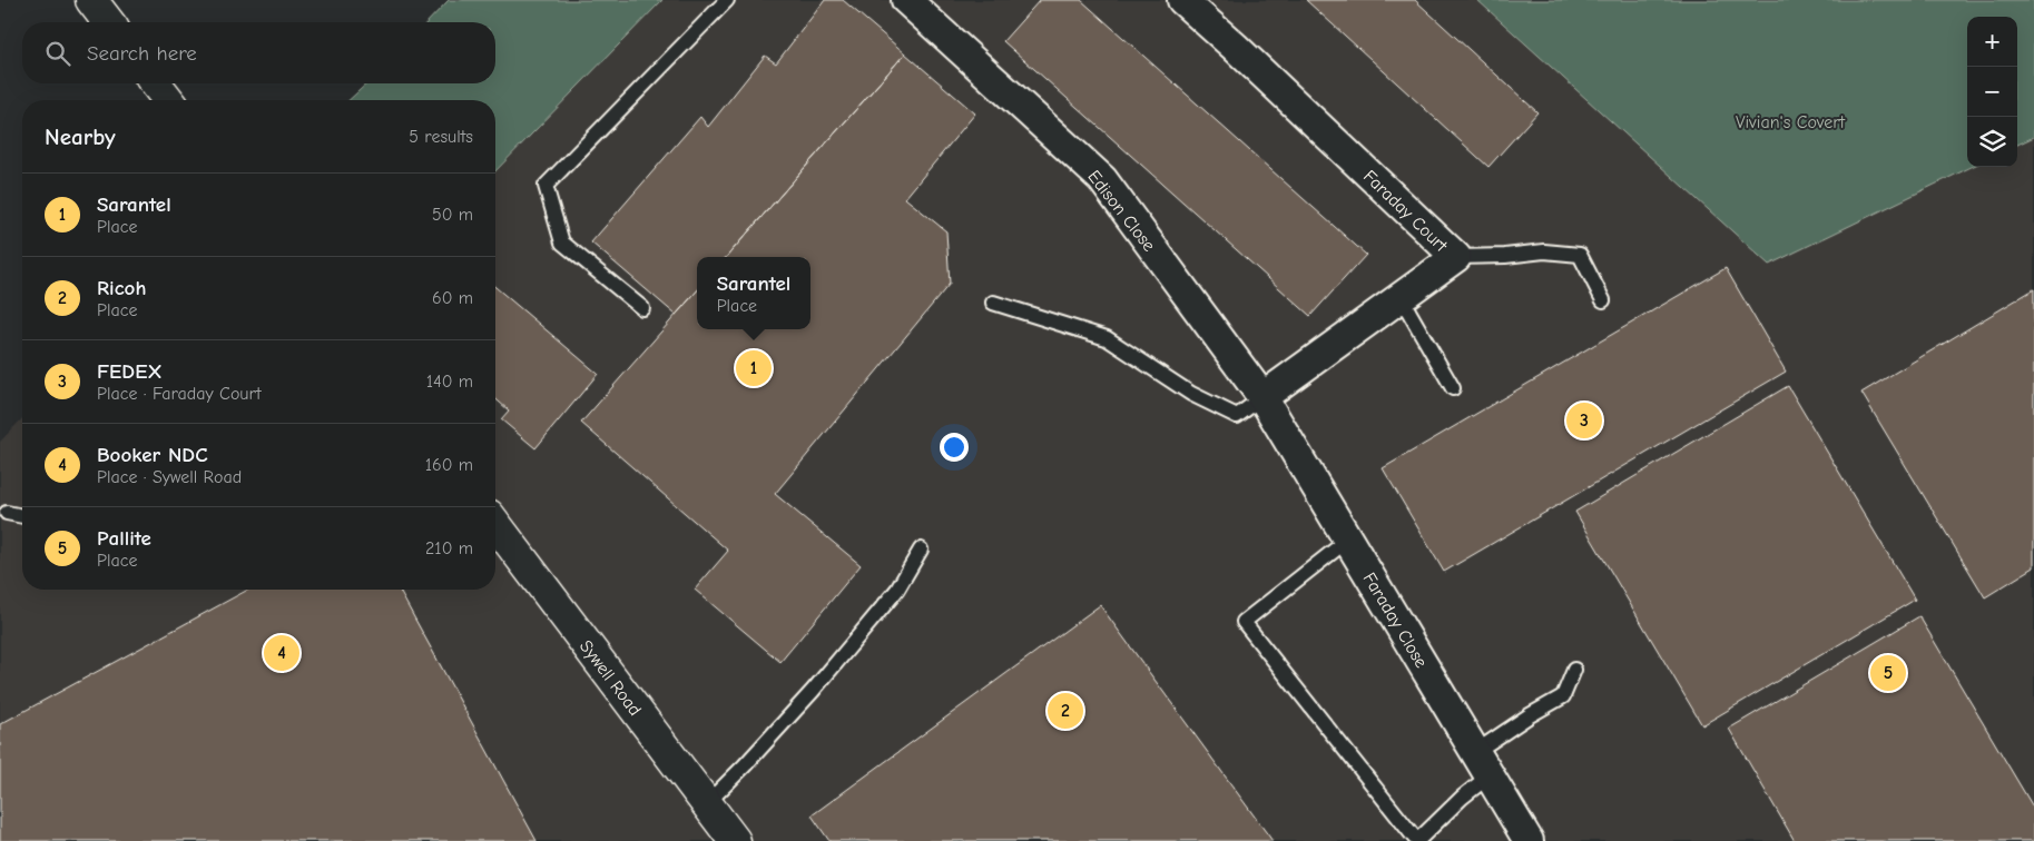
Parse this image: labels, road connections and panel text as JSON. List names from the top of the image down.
{
  "streets": {
    "street": [
      "Edison Close",
      "Faraday Court",
      "Faraday Close",
      "Sywell Road"
    ]
  },
  "crossings": [
    ["Edison Close", "Faraday Court"],
    ["Edison Close", "Faraday Close"],
    ["Faraday Court", "Faraday Close"]
  ],
  "parks": ["Vivian's Covert"],
  "page": {
    "map_buttons": ["+", "−"],
    "search": "Search here",
    "heading": ["Nearby", "5 results"],
    "list": [
      {
        "mark": "1",
        "name": "Sarantel",
        "note": "Place",
        "value": "50 m"
      },
      {
        "mark": "2",
        "name": "Ricoh",
        "note": "Place",
        "value": "60 m"
      },
      {
        "mark": "3",
        "name": "FEDEX",
        "note": "Place · Faraday Court",
        "value": "140 m"
      },
      {
        "mark": "4",
        "name": "Booker NDC",
        "note": "Place · Sywell Road",
        "value": "160 m"
      },
      {
        "mark": "5",
        "name": "Pallite",
        "note": "Place",
        "value": "210 m"
      }
    ],
    "popup": ["Sarantel", "Place"],
    "pins": [
      "1",
      "3",
      "4",
      "5",
      "2"
    ]
  }
}
